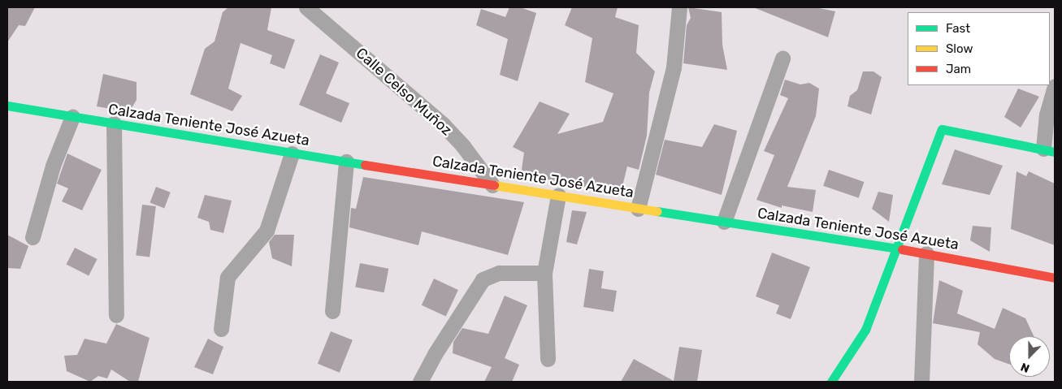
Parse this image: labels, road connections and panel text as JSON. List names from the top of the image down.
{
  "streets": {
    "main road": ["Calzada Teniente José Azueta"],
    "street": ["Calle Celso Muñoz"]
  },
  "crossings": [
    ["Calle Celso Muñoz", "Calzada Teniente José Azueta"]
  ],
  "legend": ["Fast", "Slow", "Jam"],
  "north": "bottom"
}
